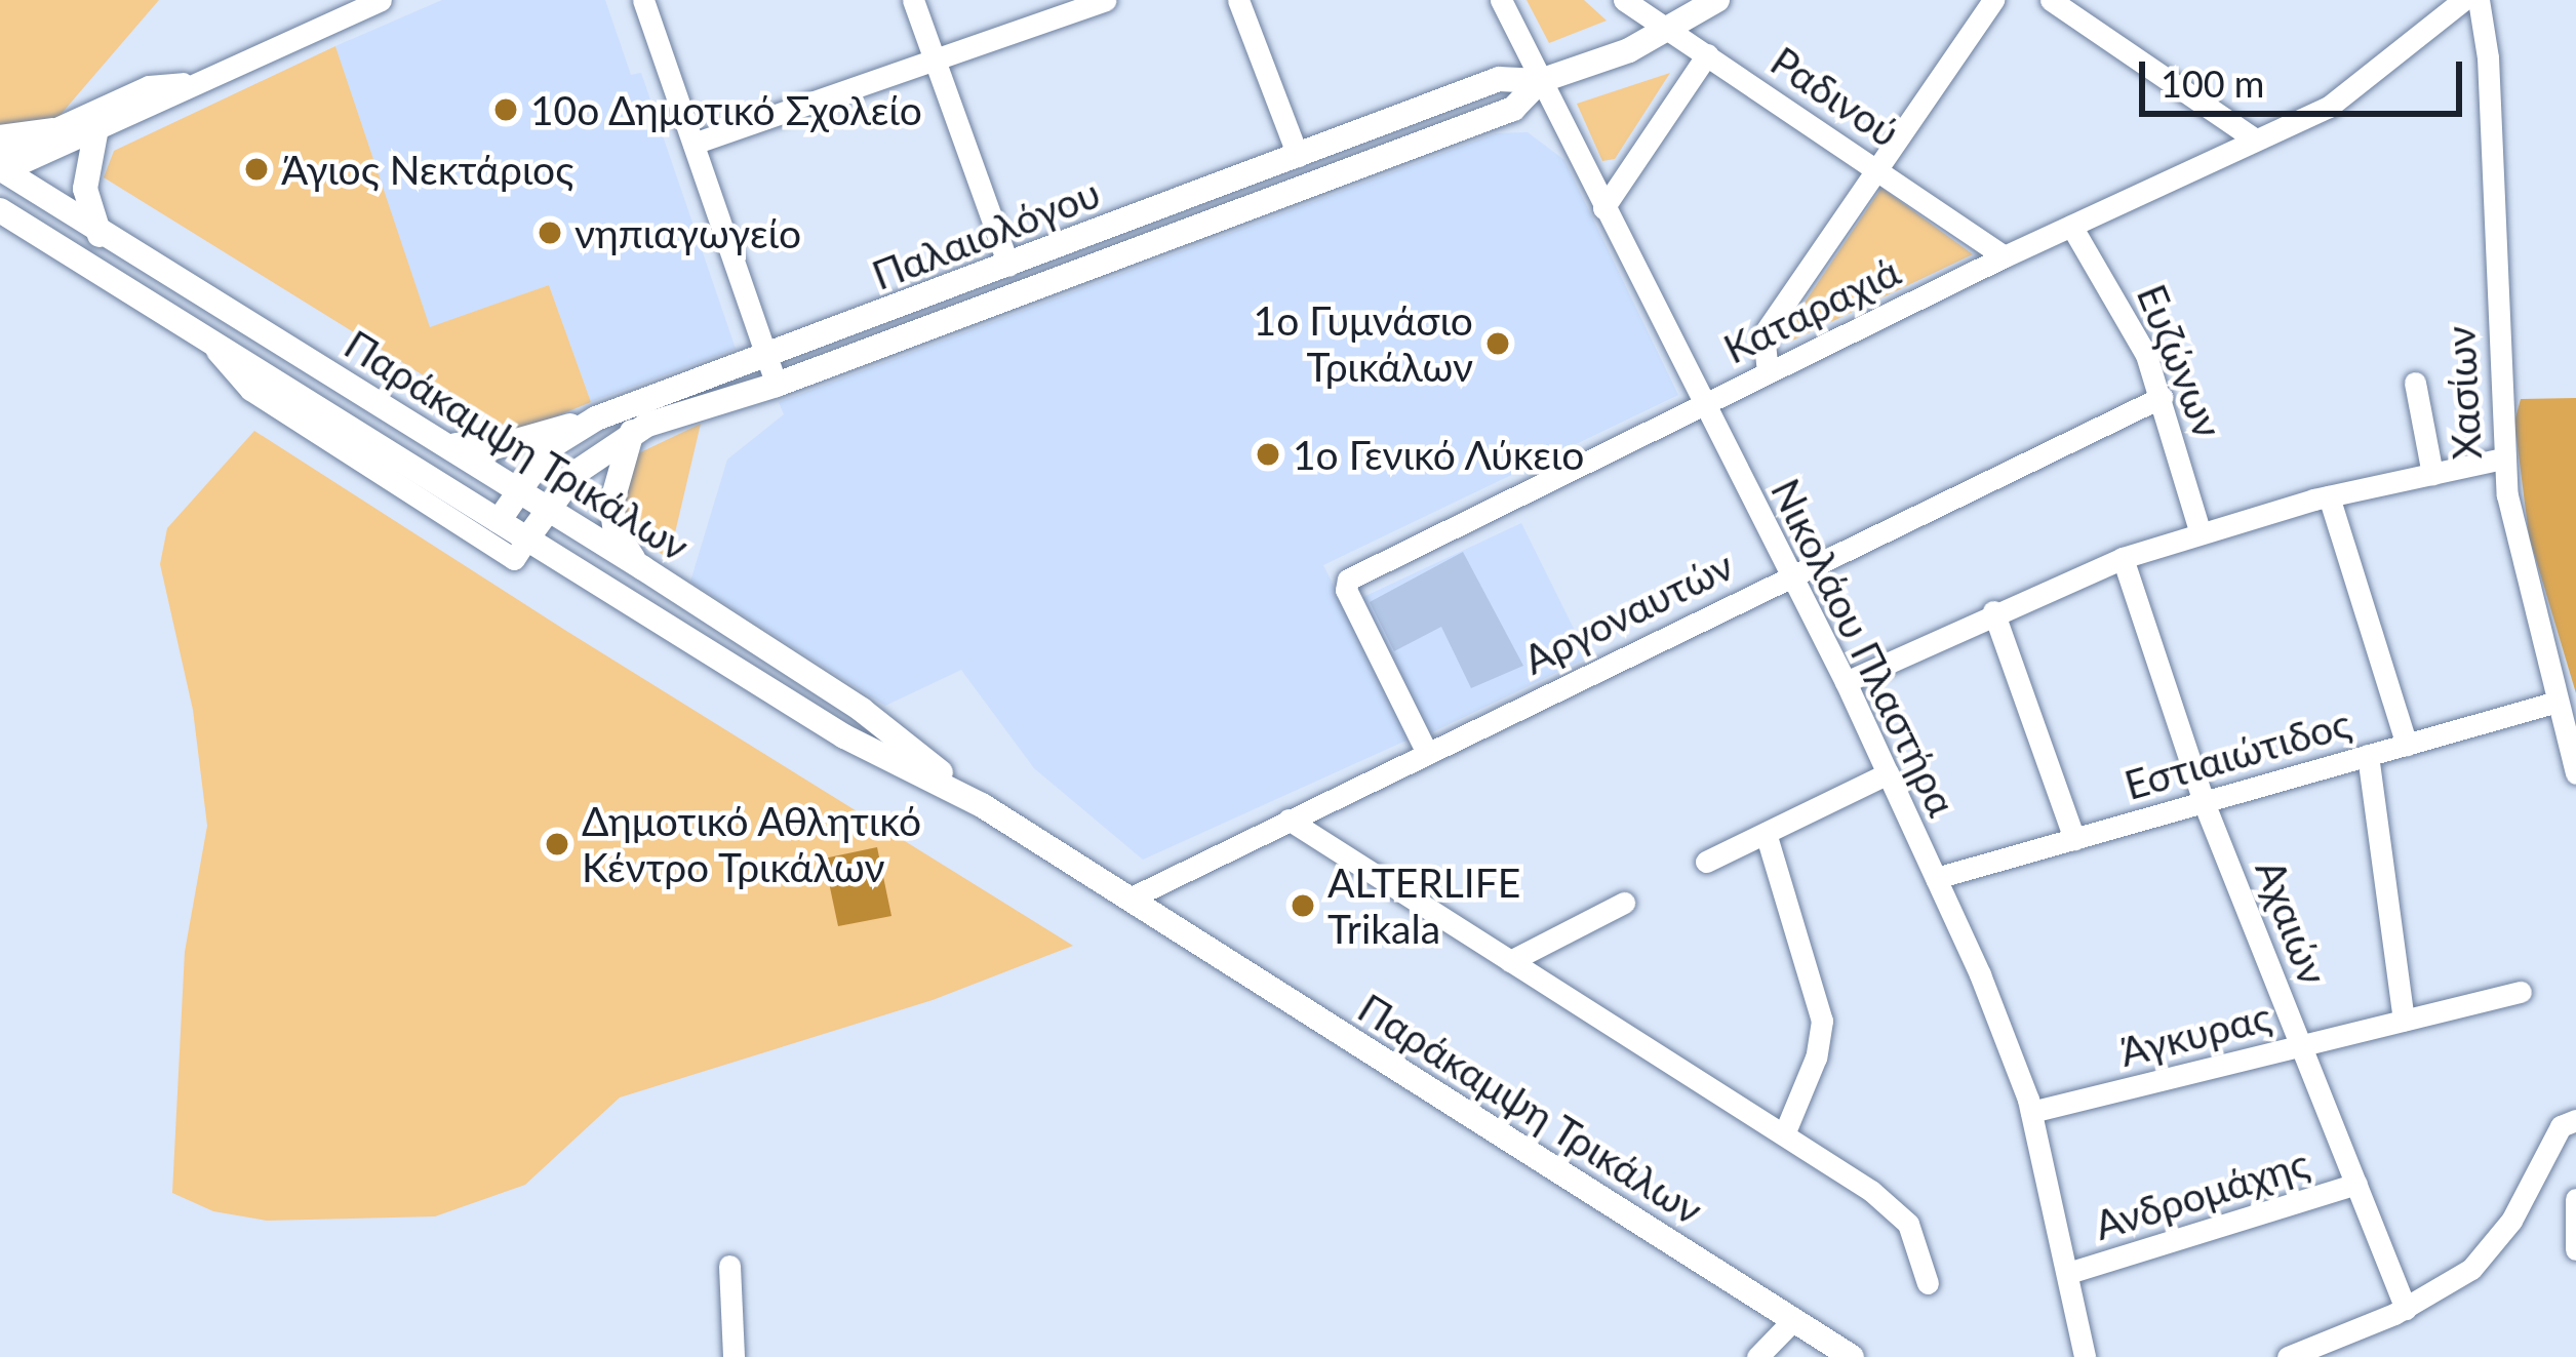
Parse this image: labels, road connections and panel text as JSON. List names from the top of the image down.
{
  "streets": {
    "main road": ["Παλαιολόγου", "Παράκαμψη Τρικάλων"],
    "street": [
      "Ραδινού",
      "Καταραχιά",
      "Ευζώνων",
      "Χασίων",
      "Αργοναυτών",
      "Νικολάου Πλαστήρα",
      "Εστιαιώτιδος",
      "Αχαιών",
      "Άγκυρας",
      "Ανδρομάχης"
    ]
  },
  "crossings": [
    ["Ραδινού", "Παλαιολόγου"],
    ["Ραδινού", "Καταραχιά"],
    ["Παλαιολόγου", "Παράκαμψη Τρικάλων"],
    ["Παλαιολόγου", "Νικολάου Πλαστήρα"],
    ["Καταραχιά", "Ευζώνων"],
    ["Καταραχιά", "Αργοναυτών"],
    ["Καταραχιά", "Νικολάου Πλαστήρα"],
    ["Ευζώνων", "Αργοναυτών"],
    ["Χασίων", "Εστιαιώτιδος"],
    ["Παράκαμψη Τρικάλων", "Αργοναυτών"],
    ["Αργοναυτών", "Νικολάου Πλαστήρα"],
    ["Νικολάου Πλαστήρα", "Εστιαιώτιδος"],
    ["Νικολάου Πλαστήρα", "Άγκυρας"],
    ["Νικολάου Πλαστήρα", "Ανδρομάχης"],
    ["Εστιαιώτιδος", "Αχαιών"],
    ["Αχαιών", "Άγκυρας"],
    ["Αχαιών", "Ανδρομάχης"]
  ],
  "places": [
    "10ο Δημοτικό Σχολείο",
    "Άγιος Νεκτάριος",
    "νηπιαγωγείο",
    "1ο Γυμνάσιο Τρικάλων",
    "1ο Γενικό Λύκειο",
    "Δημοτικό Αθλητικό Κέντρο Τρικάλων",
    "ALTERLIFE Trikala"
  ],
  "scale_bar": "100 m"
}
